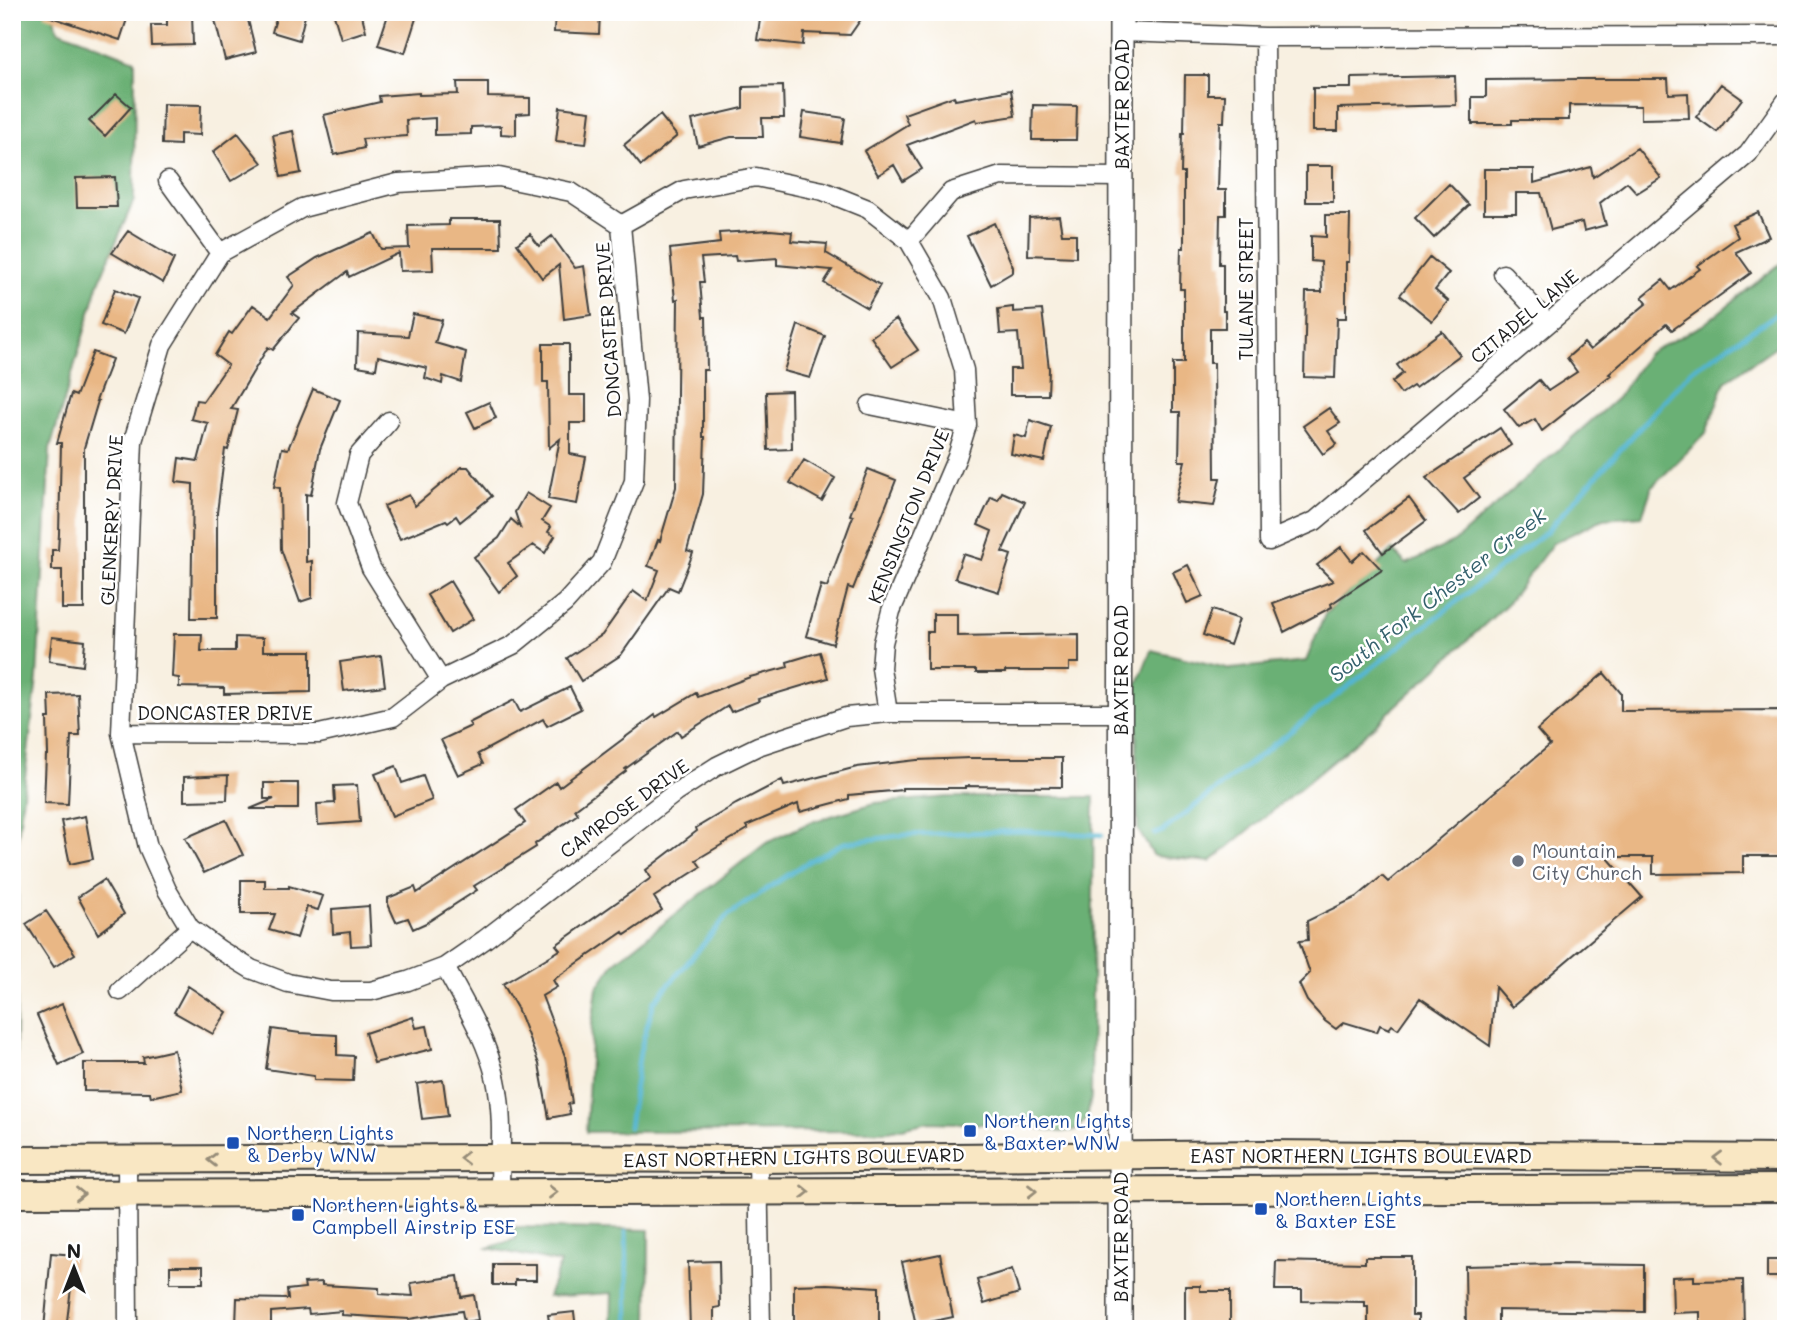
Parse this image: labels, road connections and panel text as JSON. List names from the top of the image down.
{
  "streets": {
    "main road": ["EAST NORTHERN LIGHTS BOULEVARD"],
    "street": [
      "BAXTER ROAD",
      "TULANE STREET",
      "CITADEL LANE",
      "DONCASTER DRIVE",
      "KENSINGTON DRIVE",
      "GLENKERRY DRIVE",
      "CAMROSE DRIVE"
    ]
  },
  "crossings": [
    ["BAXTER ROAD", "CAMROSE DRIVE"],
    ["BAXTER ROAD", "EAST NORTHERN LIGHTS BOULEVARD"],
    ["TULANE STREET", "CITADEL LANE"],
    ["DONCASTER DRIVE", "KENSINGTON DRIVE"],
    ["DONCASTER DRIVE", "GLENKERRY DRIVE"],
    ["KENSINGTON DRIVE", "GLENKERRY DRIVE"],
    ["KENSINGTON DRIVE", "CAMROSE DRIVE"],
    ["GLENKERRY DRIVE", "CAMROSE DRIVE"]
  ],
  "water": ["South Fork Chester Creek"],
  "places": {
    "other": ["Mountain City Church"],
    "transit": [
      "Northern Lights & Baxter WNW",
      "Northern Lights & Derby WNW",
      "Northern Lights & Baxter ESE",
      "Northern Lights & Campbell Airstrip ESE"
    ]
  },
  "north": "top"
}
